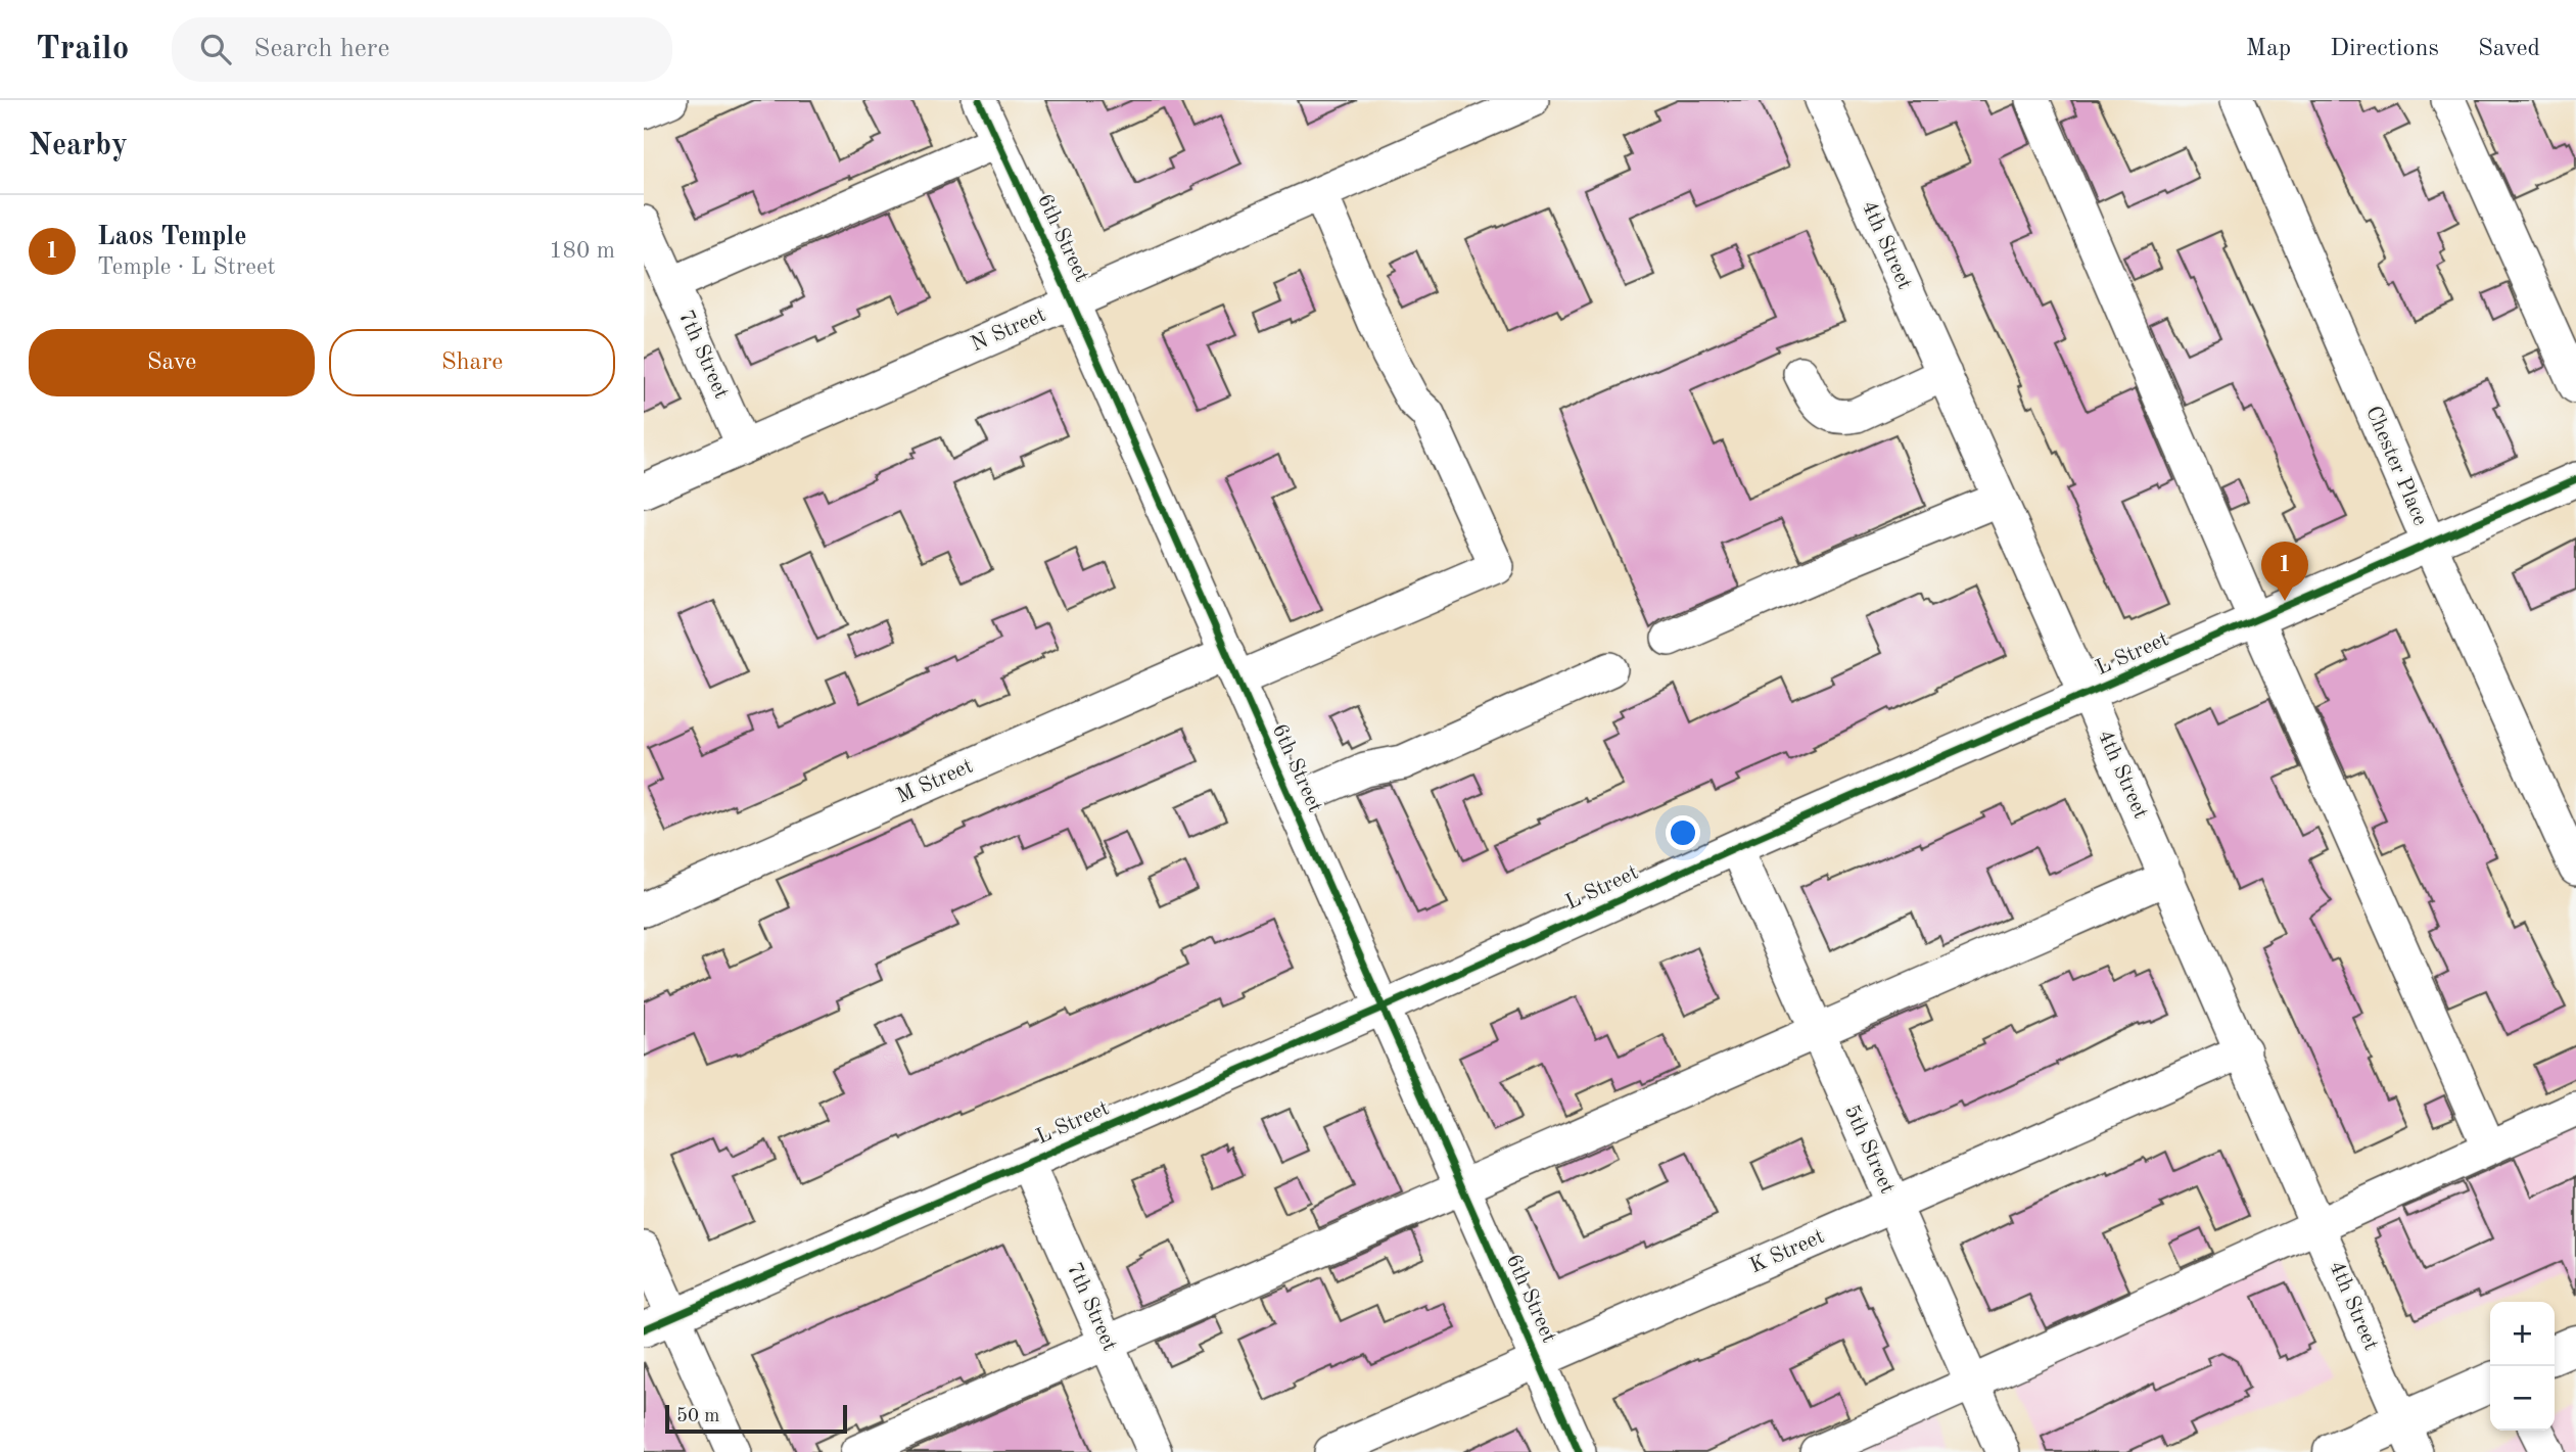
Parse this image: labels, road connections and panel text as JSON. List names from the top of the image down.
{
  "streets": {
    "street": [
      "6th Street",
      "4th Street",
      "N Street",
      "7th Street",
      "Chester Place",
      "L Street",
      "M Street",
      "5th Street",
      "K Street"
    ]
  },
  "crossings": [
    ["6th Street", "N Street"],
    ["6th Street", "L Street"],
    ["6th Street", "M Street"],
    ["6th Street", "K Street"],
    ["4th Street", "L Street"],
    ["4th Street", "K Street"],
    ["N Street", "7th Street"],
    ["N Street", "M Street"],
    ["7th Street", "L Street"],
    ["Chester Place", "L Street"],
    ["L Street", "5th Street"],
    ["5th Street", "K Street"]
  ],
  "scale_bar": "50 m",
  "page": {
    "header": "Trailo",
    "search": "Search here",
    "nav": ["Map", "Directions", "Saved"],
    "heading": "Nearby",
    "list": [
      {
        "mark": "1",
        "name": "Laos Temple",
        "note": "Temple · L Street",
        "value": "180 m"
      }
    ],
    "buttons": ["Save", "Share"],
    "pins": "1",
    "map_buttons": ["+", "−"],
    "scale": "50 m"
  }
}
